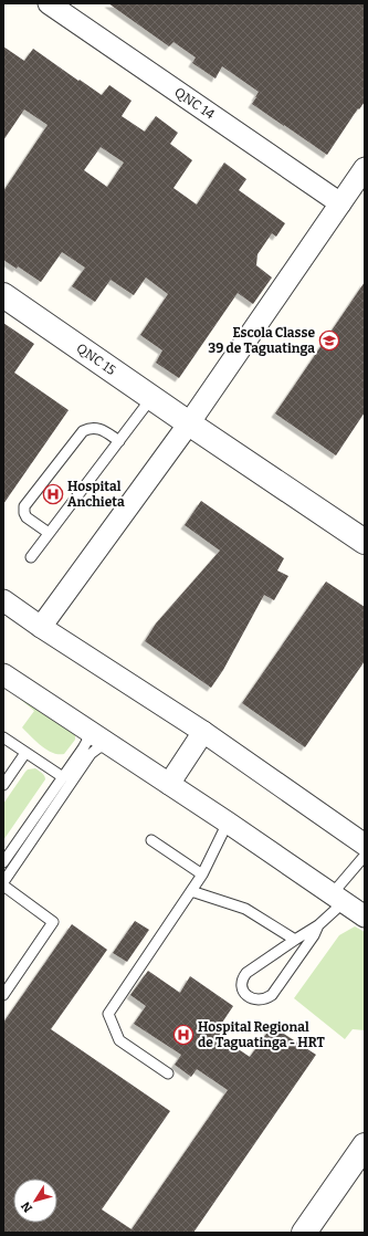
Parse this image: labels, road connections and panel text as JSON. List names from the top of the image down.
{
  "streets": {
    "street": ["QNC 14", "QNC 15"]
  },
  "places": {
    "school or university": ["Escola Classe 39 de Taguatinga"],
    "hospital": ["Hospital Anchieta", "Hospital Regional de Taguatinga - HRT"]
  },
  "north": "bottom left"
}
